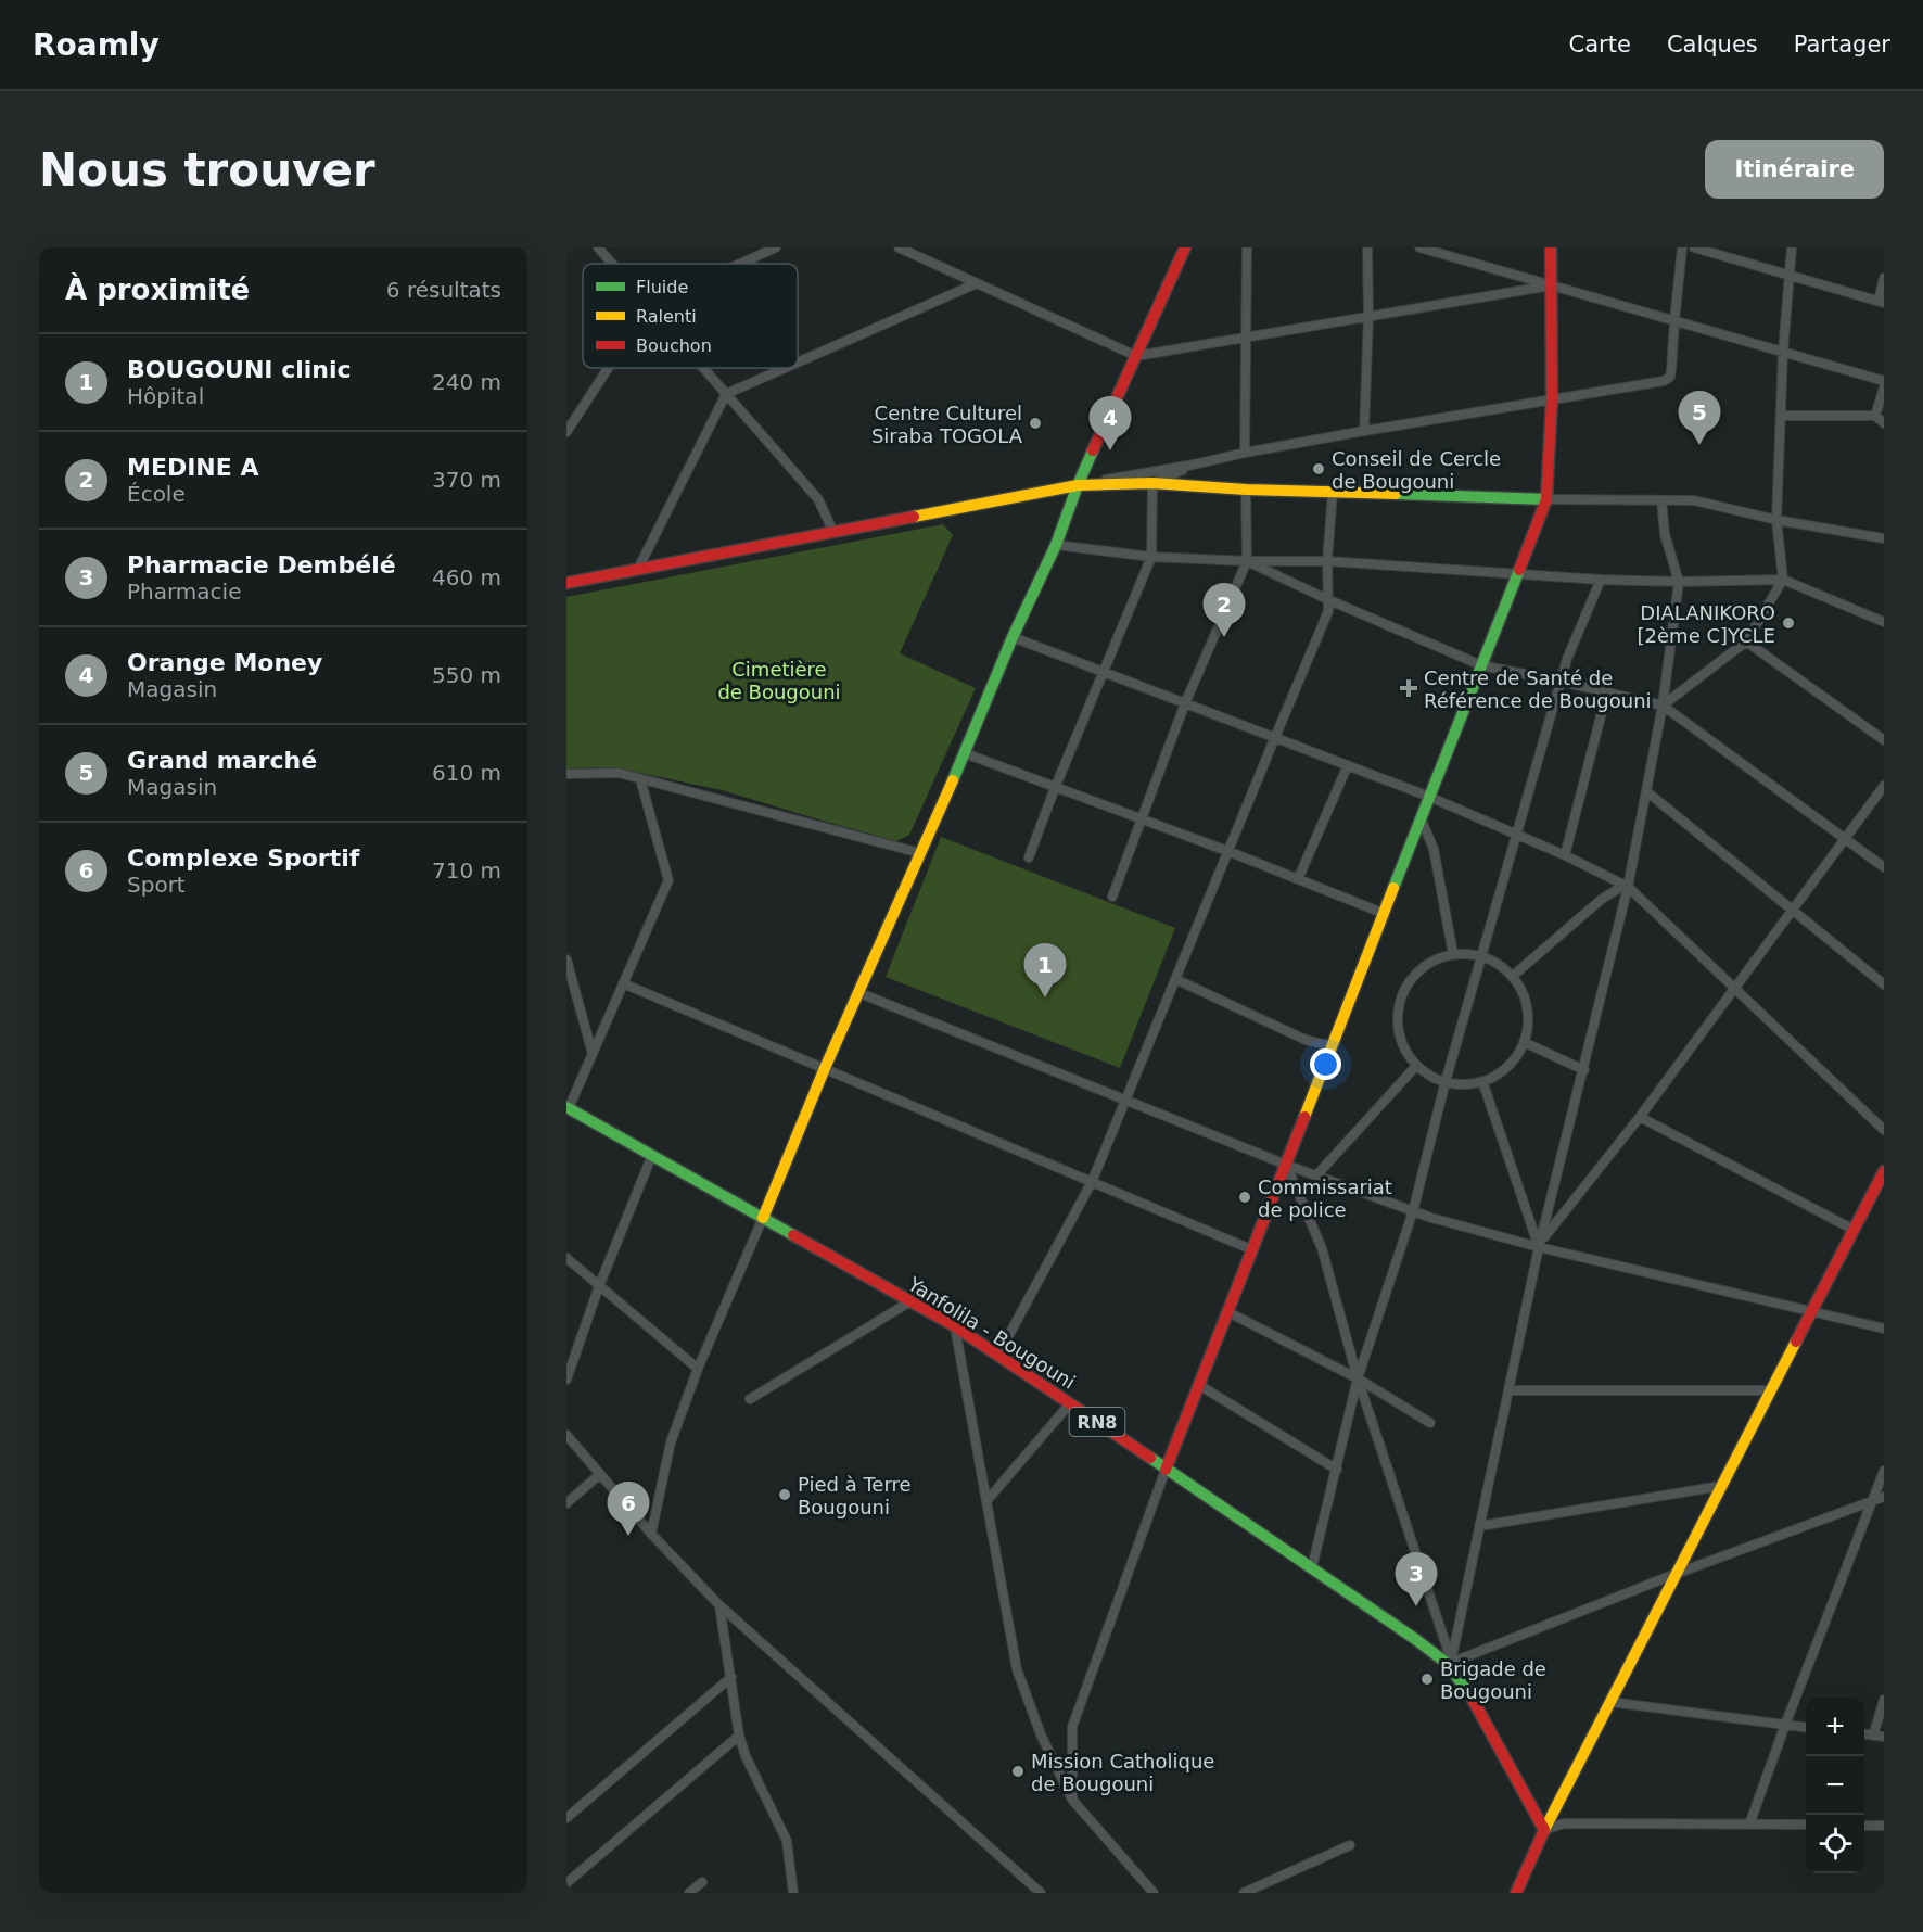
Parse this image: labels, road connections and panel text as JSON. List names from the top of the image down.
{
  "streets": {
    "street": ["Yanfolila - Bougouni", "RN8"]
  },
  "parks": ["Cimetière de Bougouni"],
  "places": {
    "other": [
      "Centre Culturel Siraba TOGOLA",
      "Conseil de Cercle de Bougouni",
      "DIALANIKORO [2ème C]YCLE",
      "Commissariat de police",
      "Pied à Terre Bougouni",
      "Brigade de Bougouni",
      "Mission Catholique de Bougouni"
    ],
    "health": ["Centre de Santé de Référence de Bougouni"]
  },
  "legend": ["Fluide", "Ralenti", "Bouchon"],
  "page": {
    "header": "Roamly",
    "nav": ["Carte", "Calques", "Partager"],
    "buttons": "Itinéraire",
    "title": "Nous trouver",
    "heading": ["À proximité", "6 résultats"],
    "list": [
      {
        "mark": "1",
        "name": "BOUGOUNI clinic",
        "note": "Hôpital",
        "value": "240 m"
      },
      {
        "mark": "2",
        "name": "MEDINE A",
        "note": "École",
        "value": "370 m"
      },
      {
        "mark": "3",
        "name": "Pharmacie Dembélé",
        "note": "Pharmacie",
        "value": "460 m"
      },
      {
        "mark": "4",
        "name": "Orange Money",
        "note": "Magasin",
        "value": "550 m"
      },
      {
        "mark": "5",
        "name": "Grand marché",
        "note": "Magasin",
        "value": "610 m"
      },
      {
        "mark": "6",
        "name": "Complexe Sportif",
        "note": "Sport",
        "value": "710 m"
      }
    ],
    "pins": [
      "5",
      "4",
      "2",
      "1",
      "6",
      "3"
    ],
    "map_buttons": ["+", "−"]
  }
}
